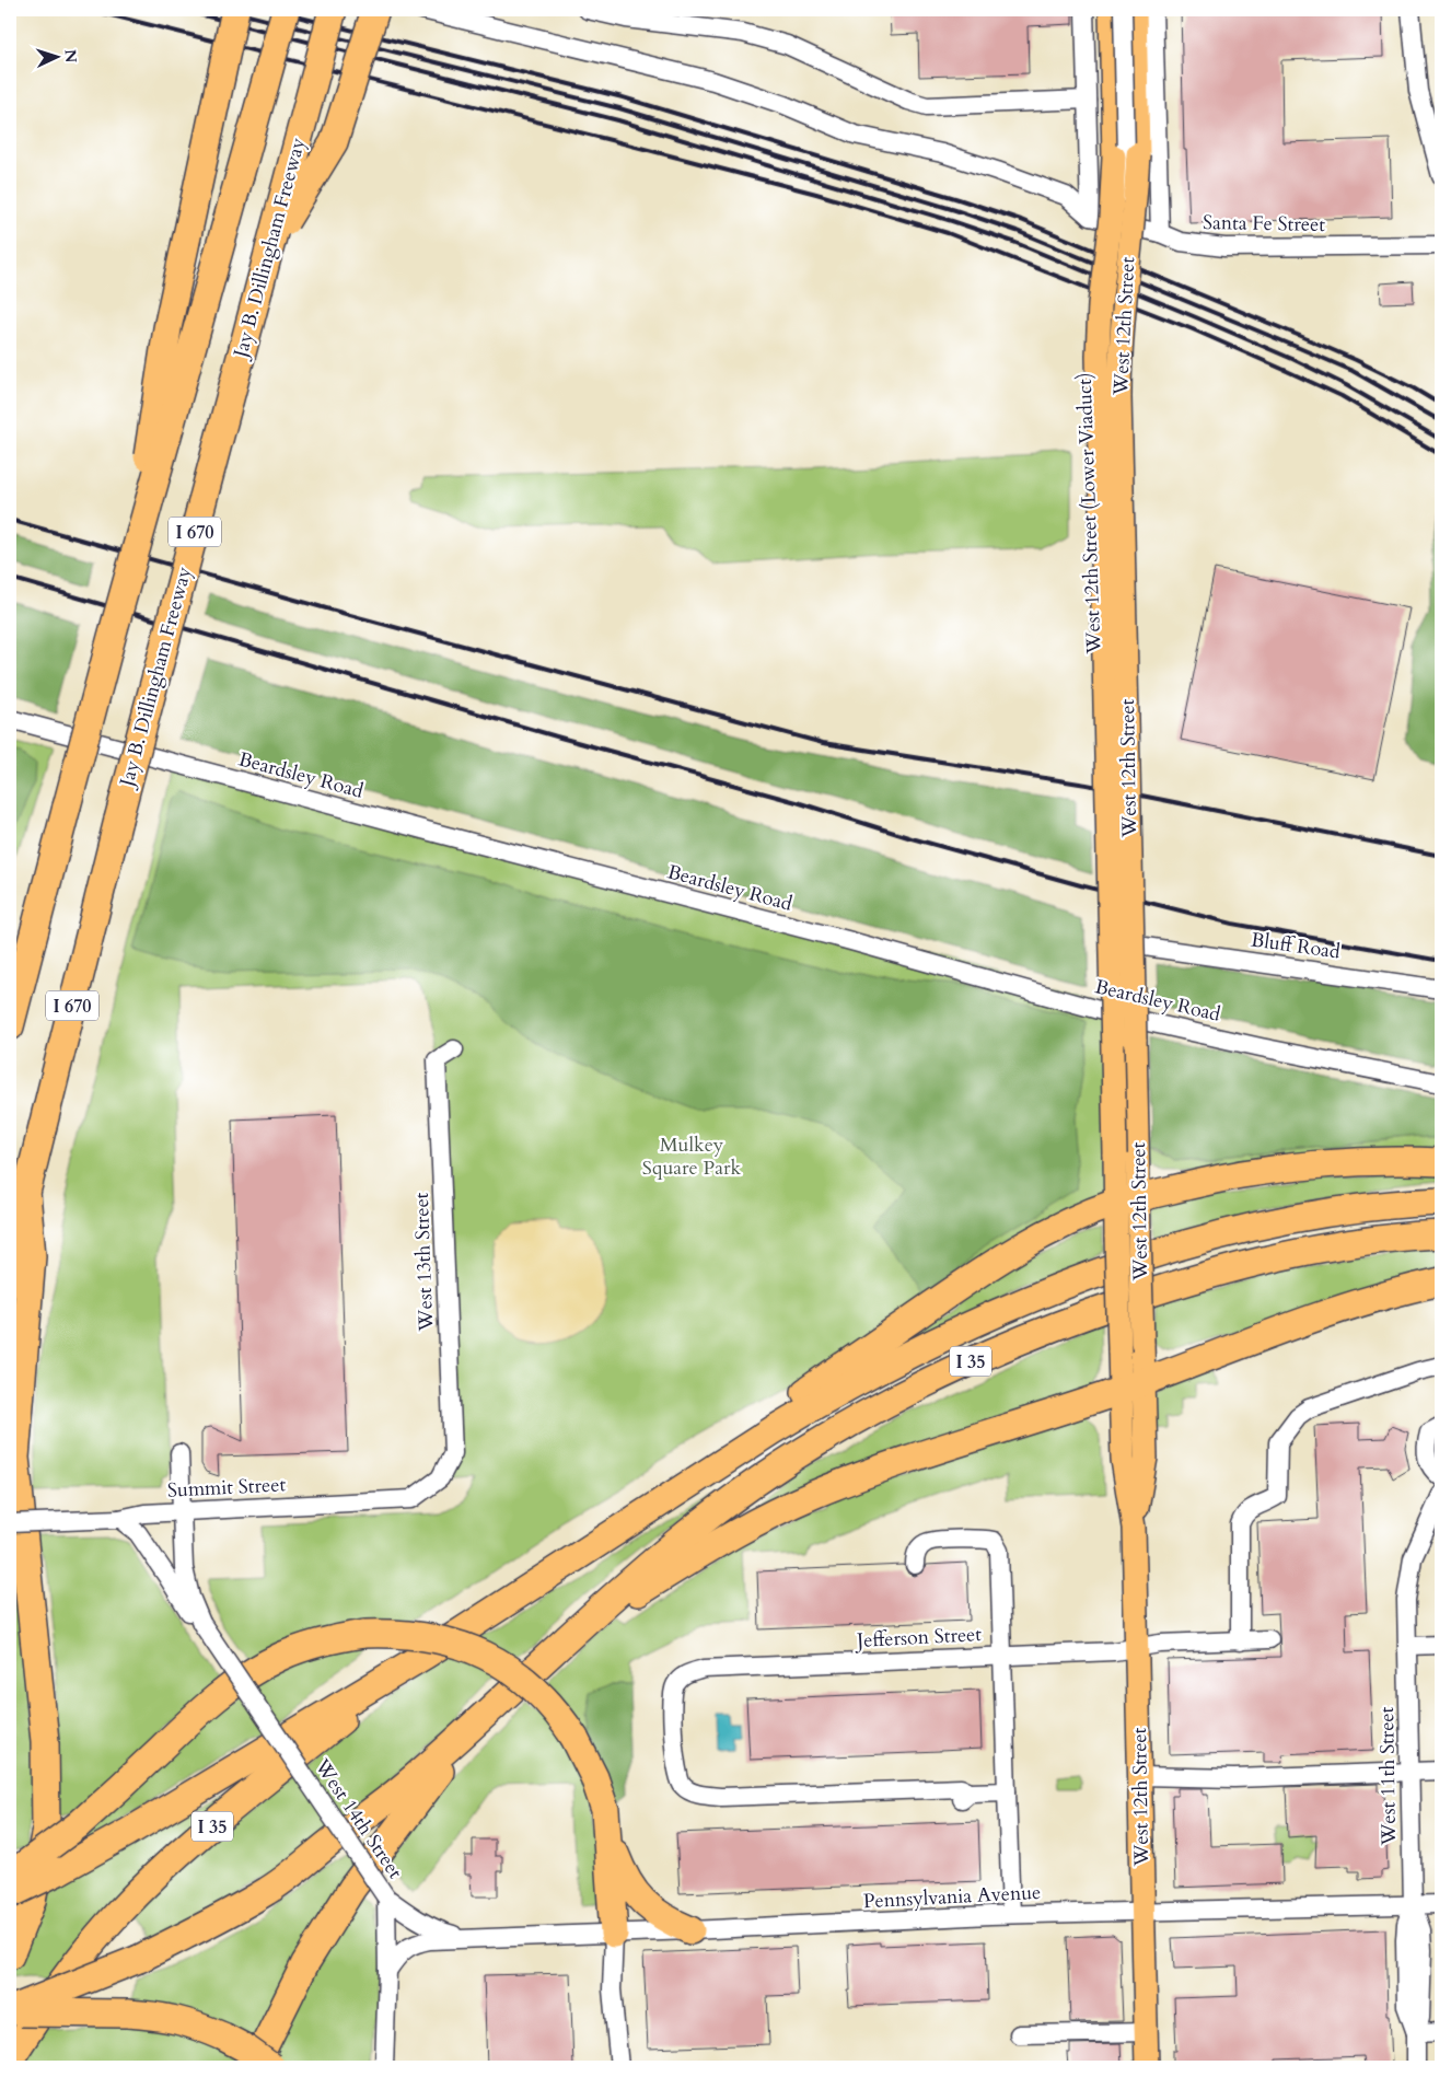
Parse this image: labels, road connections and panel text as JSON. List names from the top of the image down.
{
  "streets": {
    "highway": ["Jay B. Dillingham Freeway", "I 670", "I 35"],
    "main road": ["West 12th Street"],
    "street": [
      "Santa Fe Street",
      "West 12th Street (Lower Viaduct)",
      "Beardsley Road",
      "Bluff Road",
      "West 13th Street",
      "Summit Street",
      "Jefferson Street",
      "West 11th Street",
      "West 14th Street",
      "Pennsylvania Avenue"
    ]
  },
  "crossings": [
    ["West 12th Street", "Jefferson Street"],
    ["West 12th Street", "Pennsylvania Avenue"],
    ["West 12th Street (Lower Viaduct)", "Beardsley Road"],
    ["West 13th Street", "Summit Street"],
    ["Summit Street", "West 14th Street"],
    ["West 11th Street", "Pennsylvania Avenue"],
    ["West 14th Street", "Pennsylvania Avenue"]
  ],
  "parks": ["Mulkey Square Park"],
  "north": "right"
}
